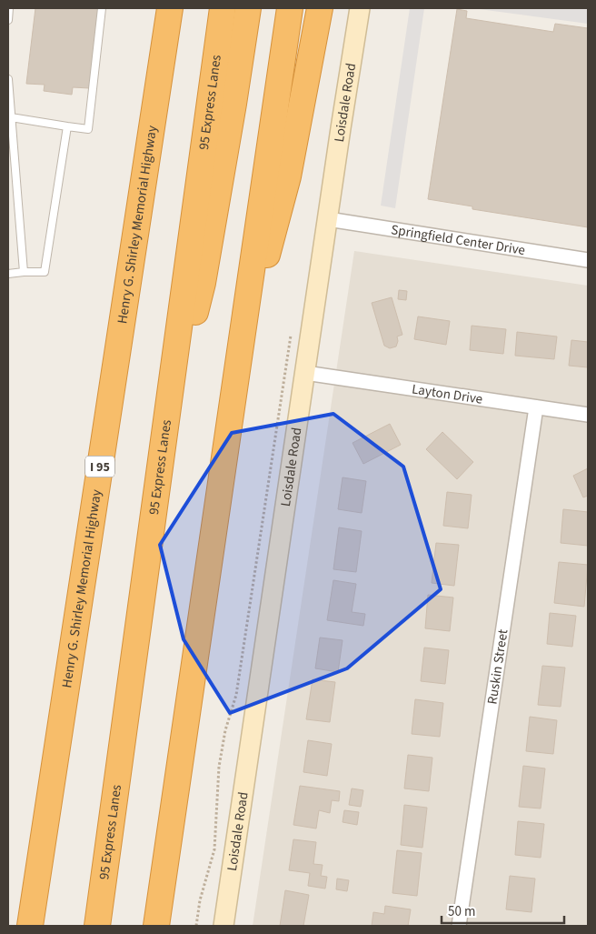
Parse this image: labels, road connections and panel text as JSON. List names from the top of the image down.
{
  "streets": {
    "highway": ["95 Express Lanes", "Henry G. Shirley Memorial Highway", "I 95"],
    "main road": ["Loisdale Road"],
    "street": ["Springfield Center Drive", "Layton Drive", "Ruskin Street"]
  },
  "crossings": [
    ["Loisdale Road", "Springfield Center Drive"],
    ["Loisdale Road", "Layton Drive"],
    ["Layton Drive", "Ruskin Street"]
  ],
  "scale_bar": "50 m"
}
